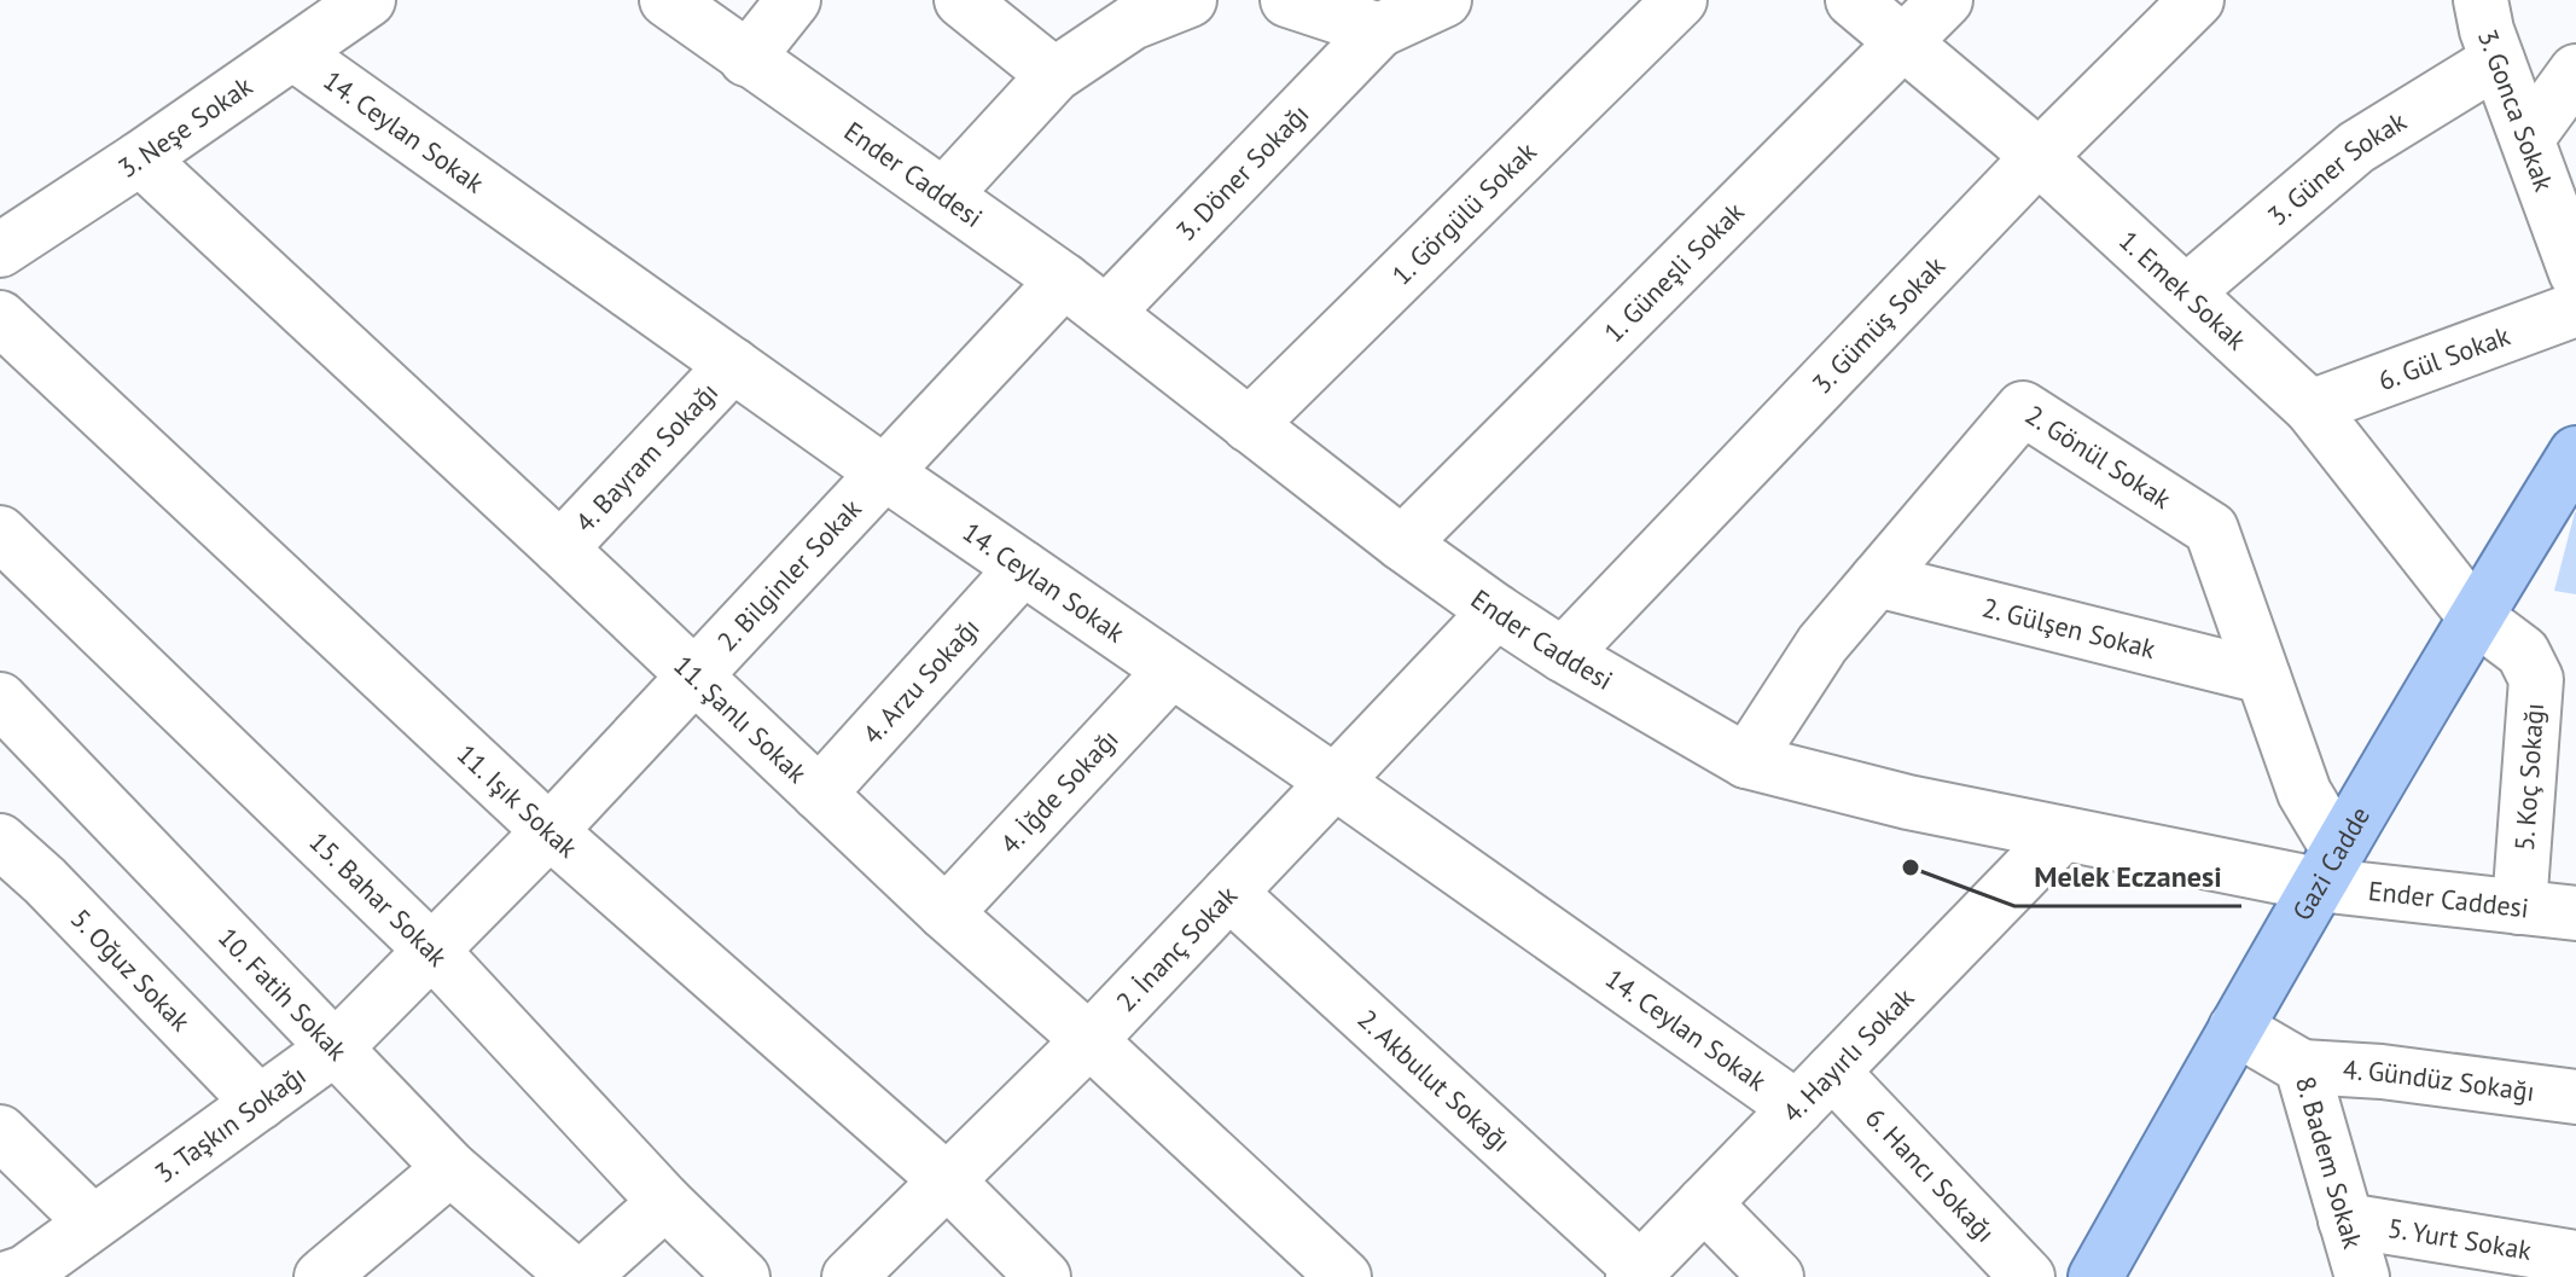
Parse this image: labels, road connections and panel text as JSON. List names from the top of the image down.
{
  "streets": {
    "main road": ["Gazi Cadde"],
    "street": [
      "3. Gonca Sokak",
      "3. Neşe Sokak",
      "14. Ceylan Sokak",
      "3. Güner Sokak",
      "3. Döner Sokağı",
      "Ender Caddesi",
      "1. Görgülü Sokak",
      "1. Güneşli Sokak",
      "1. Emek Sokak",
      "3. Gümüş Sokak",
      "6. Gül Sokak",
      "4. Bayram Sokağı",
      "2. Gönül Sokak",
      "2. Bilginler Sokak",
      "2. Gülşen Sokak",
      "4. Arzu Sokağı",
      "11. Şanlı Sokak",
      "5. Koç Sokağı",
      "4. İğde Sokağı",
      "11. Işık Sokak",
      "15. Bahar Sokak",
      "2. İnanç Sokak",
      "5. Oğuz Sokak",
      "10. Fatih Sokak",
      "4. Hayırlı Sokak",
      "2. Akbulut Sokağı",
      "4. Gündüz Sokağı",
      "3. Taşkın Sokağı",
      "8. Badem Sokak",
      "6. Hancı Sokağı",
      "5. Yurt Sokak"
    ]
  },
  "crossings": [
    ["3. Gonca Sokak", "3. Güner Sokak"],
    ["3. Neşe Sokak", "14. Ceylan Sokak"],
    ["3. Neşe Sokak", "11. Şanlı Sokak"],
    ["14. Ceylan Sokak", "4. Bayram Sokağı"],
    ["14. Ceylan Sokak", "2. Bilginler Sokak"],
    ["14. Ceylan Sokak", "4. Arzu Sokağı"],
    ["14. Ceylan Sokak", "4. İğde Sokağı"],
    ["14. Ceylan Sokak", "2. İnanç Sokak"],
    ["14. Ceylan Sokak", "4. Hayırlı Sokak"],
    ["14. Ceylan Sokak", "6. Hancı Sokağı"],
    ["3. Güner Sokak", "1. Emek Sokak"],
    ["3. Döner Sokağı", "Ender Caddesi"],
    ["Ender Caddesi", "1. Görgülü Sokak"],
    ["Ender Caddesi", "1. Güneşli Sokak"],
    ["Ender Caddesi", "3. Gümüş Sokak"],
    ["Ender Caddesi", "2. Gönül Sokak"],
    ["Ender Caddesi", "2. Bilginler Sokak"],
    ["Ender Caddesi", "5. Koç Sokağı"],
    ["Ender Caddesi", "Gazi Cadde"],
    ["Ender Caddesi", "2. İnanç Sokak"],
    ["Ender Caddesi", "4. Hayırlı Sokak"],
    ["1. Güneşli Sokak", "1. Emek Sokak"],
    ["1. Emek Sokak", "3. Gümüş Sokak"],
    ["1. Emek Sokak", "6. Gül Sokak"],
    ["1. Emek Sokak", "5. Koç Sokağı"],
    ["1. Emek Sokak", "Gazi Cadde"],
    ["4. Bayram Sokağı", "11. Şanlı Sokak"],
    ["2. Gönül Sokak", "2. Gülşen Sokak"],
    ["2. Gönül Sokak", "Gazi Cadde"],
    ["2. Bilginler Sokak", "11. Şanlı Sokak"],
    ["2. Bilginler Sokak", "11. Işık Sokak"],
    ["2. Bilginler Sokak", "15. Bahar Sokak"],
    ["2. Bilginler Sokak", "3. Taşkın Sokağı"],
    ["4. Arzu Sokağı", "11. Şanlı Sokak"],
    ["11. Şanlı Sokak", "4. İğde Sokağı"],
    ["11. Şanlı Sokak", "2. İnanç Sokak"],
    ["5. Koç Sokağı", "Gazi Cadde"],
    ["11. Işık Sokak", "2. İnanç Sokak"],
    ["Gazi Cadde", "8. Badem Sokak"],
    ["15. Bahar Sokak", "3. Taşkın Sokağı"],
    ["2. İnanç Sokak", "2. Akbulut Sokağı"],
    ["5. Oğuz Sokak", "3. Taşkın Sokağı"],
    ["10. Fatih Sokak", "3. Taşkın Sokağı"],
    ["4. Hayırlı Sokak", "2. Akbulut Sokağı"],
    ["4. Hayırlı Sokak", "6. Hancı Sokağı"],
    ["4. Gündüz Sokağı", "8. Badem Sokak"],
    ["8. Badem Sokak", "5. Yurt Sokak"]
  ],
  "places": ["Melek Eczanesi"]
}
